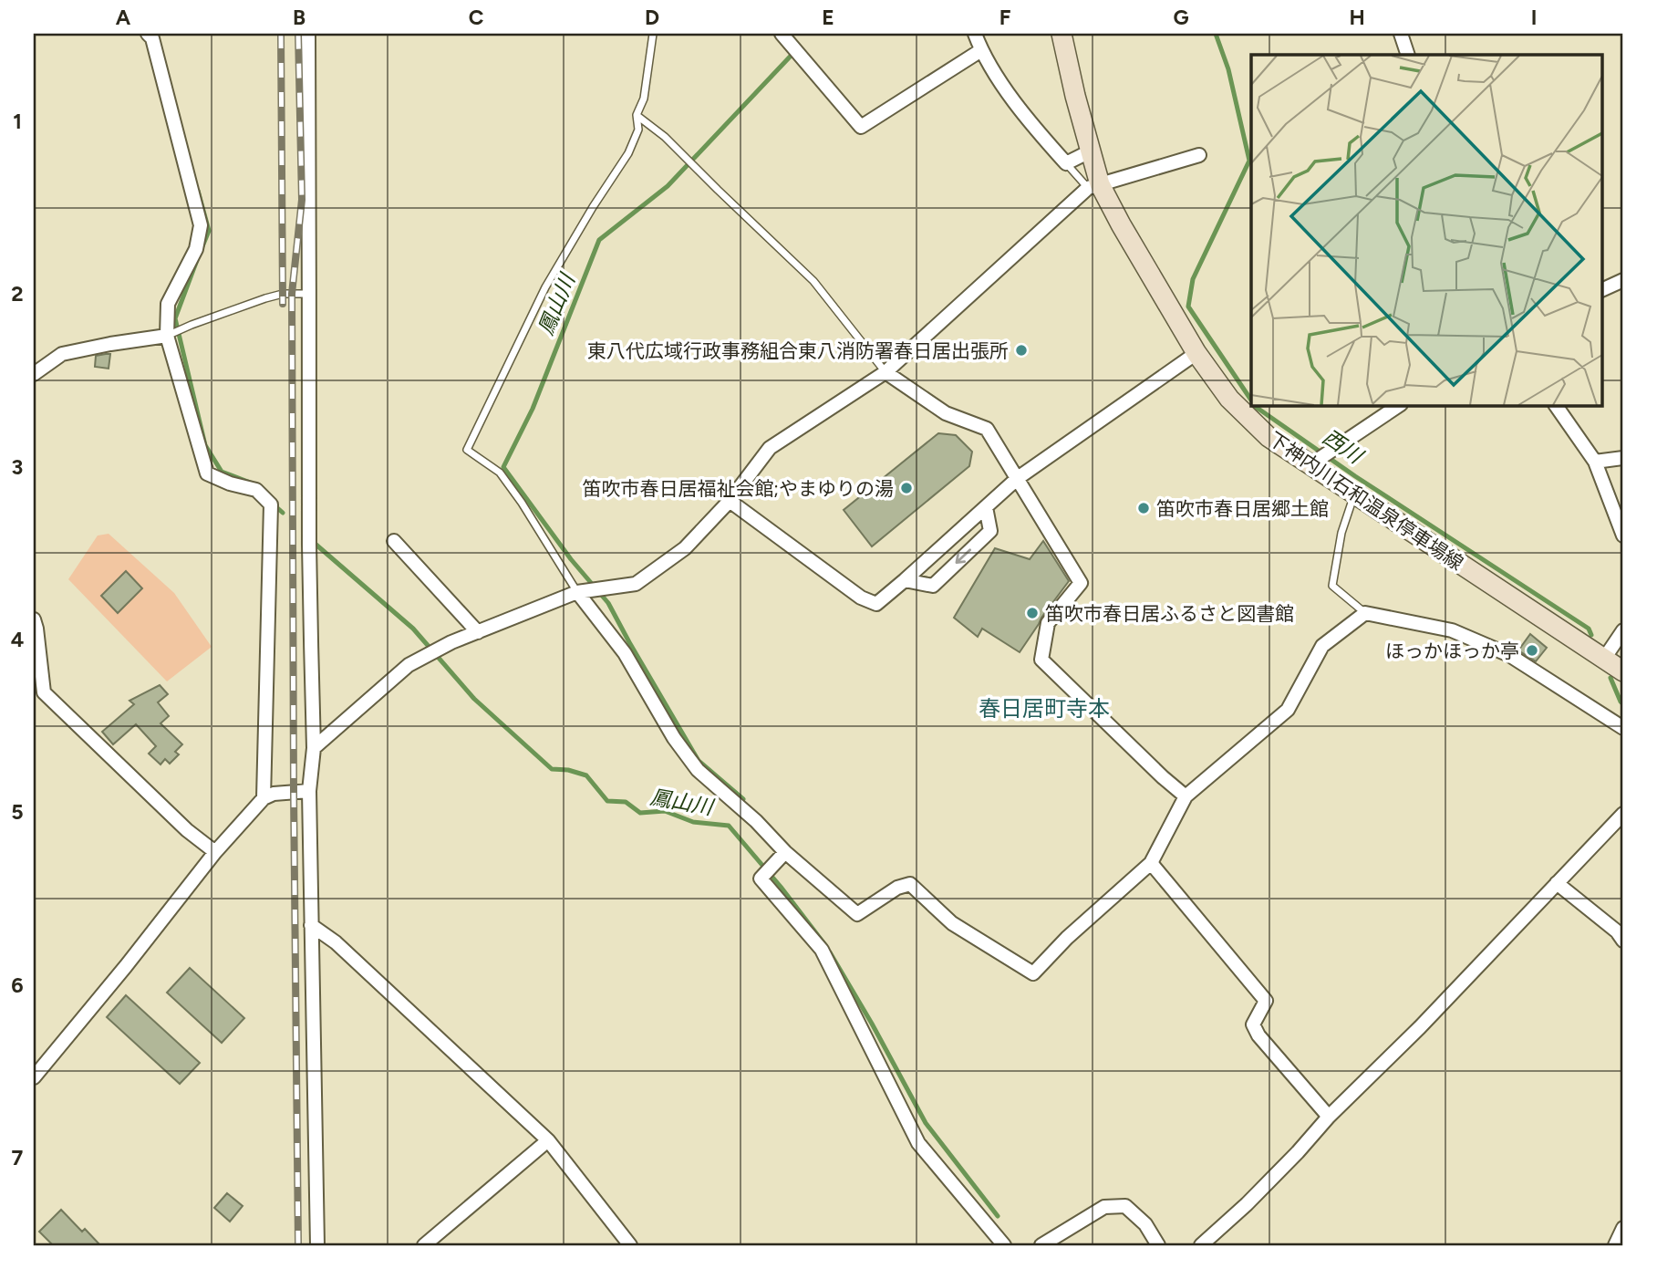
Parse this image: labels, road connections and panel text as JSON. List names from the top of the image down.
{
  "streets": {
    "main road": ["下神内川石和温泉停車場線"]
  },
  "districts": ["春日居町寺本"],
  "water": ["鳳山川", "西川"],
  "places": [
    "東八代広域行政事務組合東八消防署春日居出張所",
    "笛吹市春日居福祉会館;やまゆりの湯",
    "笛吹市春日居郷土館",
    "笛吹市春日居ふるさと図書館",
    "ほっかほっか亭"
  ],
  "grid": {
    "columns": [
      "A",
      "B",
      "C",
      "D",
      "E",
      "F",
      "G",
      "H",
      "I"
    ],
    "rows": [
      "1",
      "2",
      "3",
      "4",
      "5",
      "6",
      "7"
    ]
  }
}
